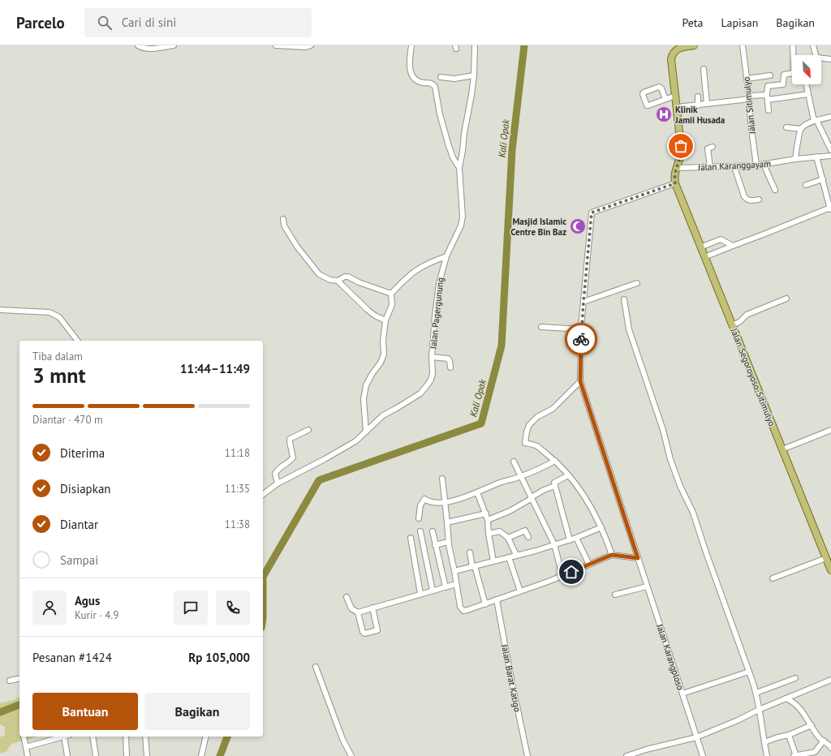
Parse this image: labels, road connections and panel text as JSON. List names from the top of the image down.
{
  "streets": {
    "main road": ["Jalan Segoroyoso-Sitimulyo"],
    "street": [
      "Jalan Sitimulyo",
      "Jalan Karanggayam",
      "Jalan Pagergunung",
      "Jalan Karangploso",
      "Jalan Barat Katigo"
    ]
  },
  "crossings": [
    ["Jalan Sitimulyo", "Jalan Karanggayam"],
    ["Jalan Segoroyoso-Sitimulyo", "Jalan Karangploso"]
  ],
  "water": ["Kali Opak"],
  "places": {
    "hospital": ["Klinik Jamii Husada"],
    "mosque": ["Masjid Islamic Centre Bin Baz"]
  },
  "north": "bottom right",
  "page": {
    "header": "Parcelo",
    "search": "Cari di sini",
    "nav": ["Peta", "Lapisan", "Bagikan"],
    "heading": ["3 mnt", "Tiba dalam", "11:44–11:49"],
    "panel": [
      "Agus",
      "Kurir · 4.9",
      "Pesanan #1424",
      "Rp 105,000"
    ],
    "bar": "Diantar · 470 m",
    "list": [
      ["Diterima", "11:18"],
      ["Disiapkan", "11:35"],
      ["Diantar", "11:38"],
      "Sampai"
    ],
    "buttons": ["Bantuan", "Bagikan"]
  }
}
